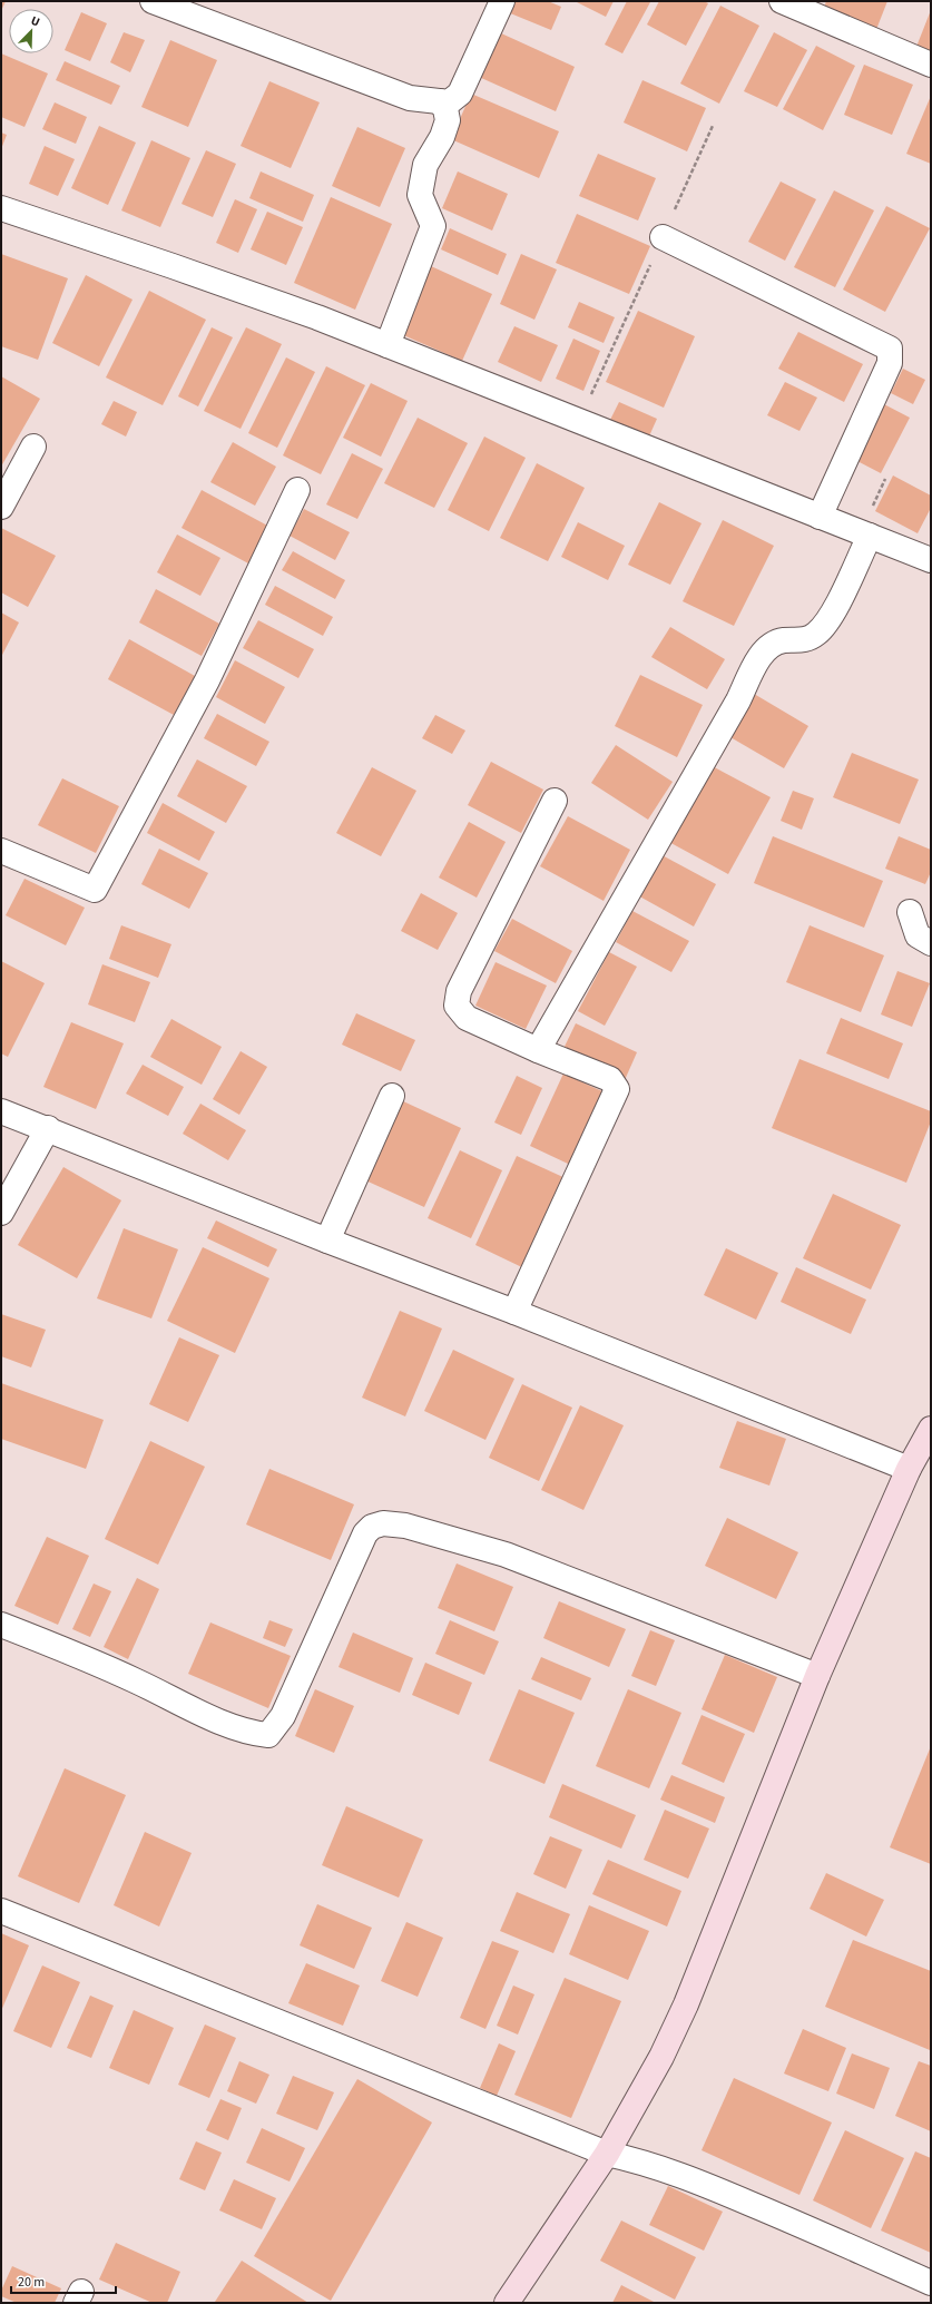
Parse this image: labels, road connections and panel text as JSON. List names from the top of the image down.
{
  "scale_bar": "20 m",
  "north": "top right"
}
